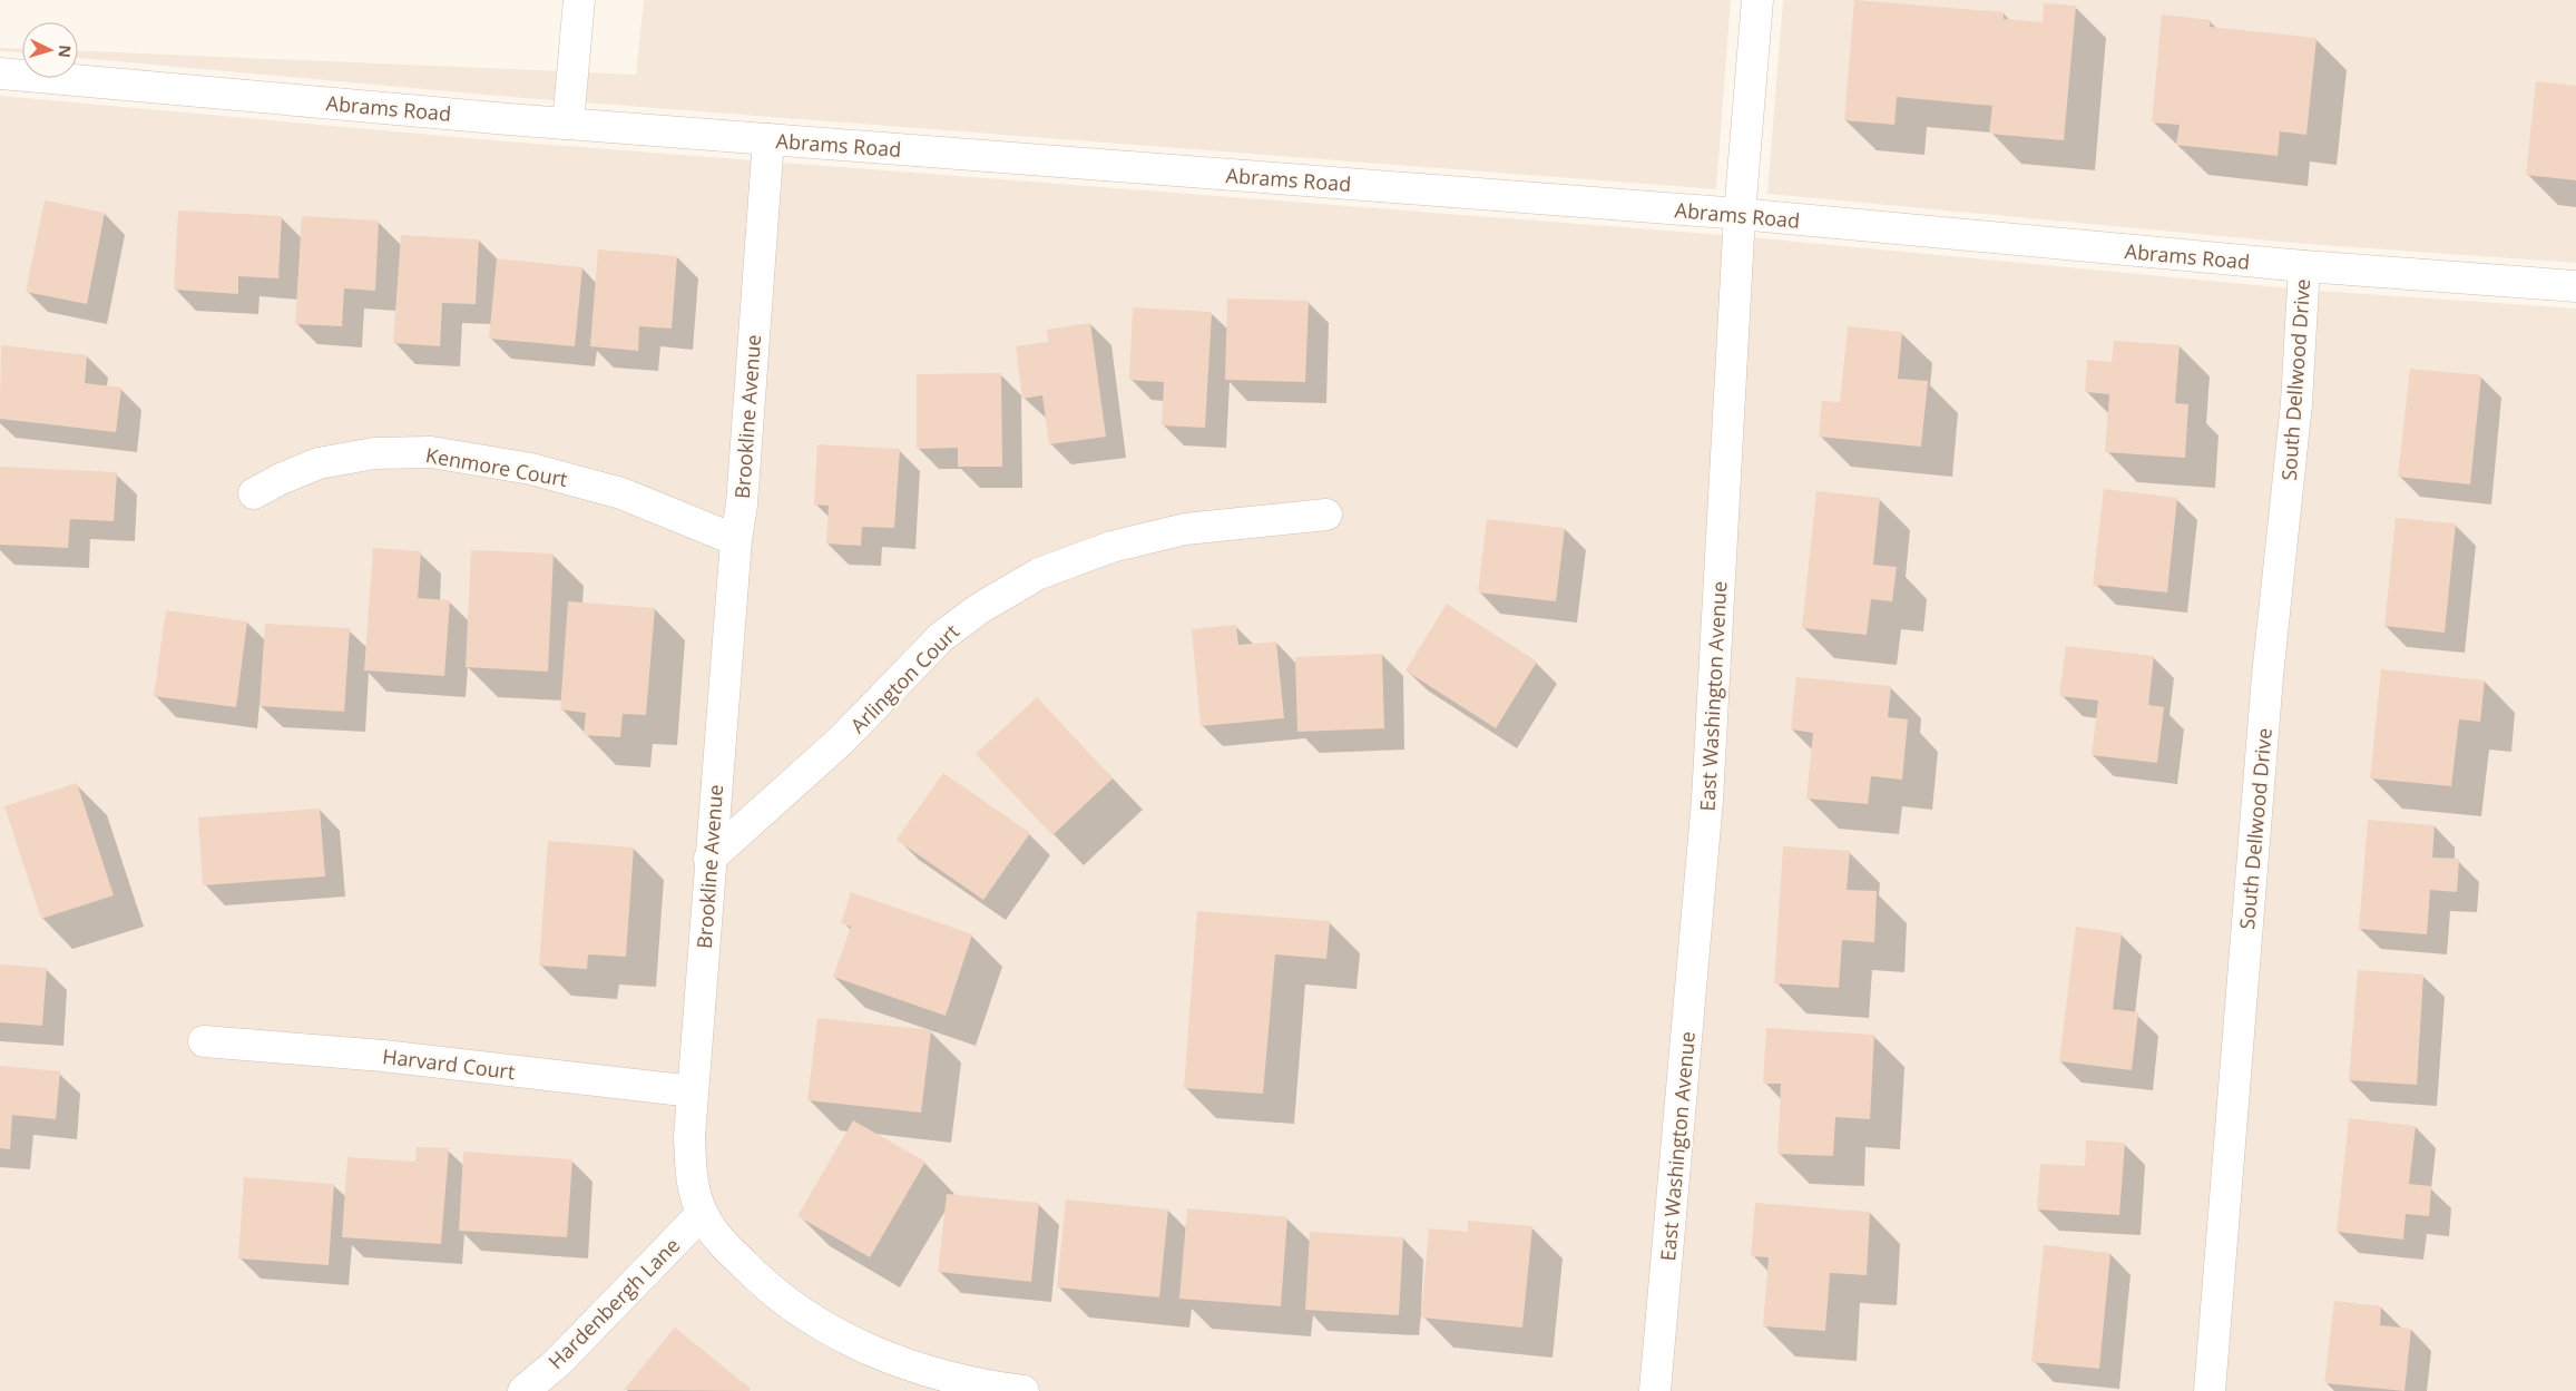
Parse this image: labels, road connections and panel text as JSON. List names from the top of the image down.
{
  "streets": {
    "street": [
      "Abrams Road",
      "South Dellwood Drive",
      "Brookline Avenue",
      "Kenmore Court",
      "Arlington Court",
      "East Washington Avenue",
      "Harvard Court",
      "Hardenbergh Lane"
    ]
  },
  "crossings": [
    ["Abrams Road", "South Dellwood Drive"],
    ["Abrams Road", "Brookline Avenue"],
    ["Abrams Road", "East Washington Avenue"],
    ["Brookline Avenue", "Kenmore Court"],
    ["Brookline Avenue", "Arlington Court"],
    ["Brookline Avenue", "Harvard Court"],
    ["Brookline Avenue", "Hardenbergh Lane"]
  ],
  "north": "right"
}
